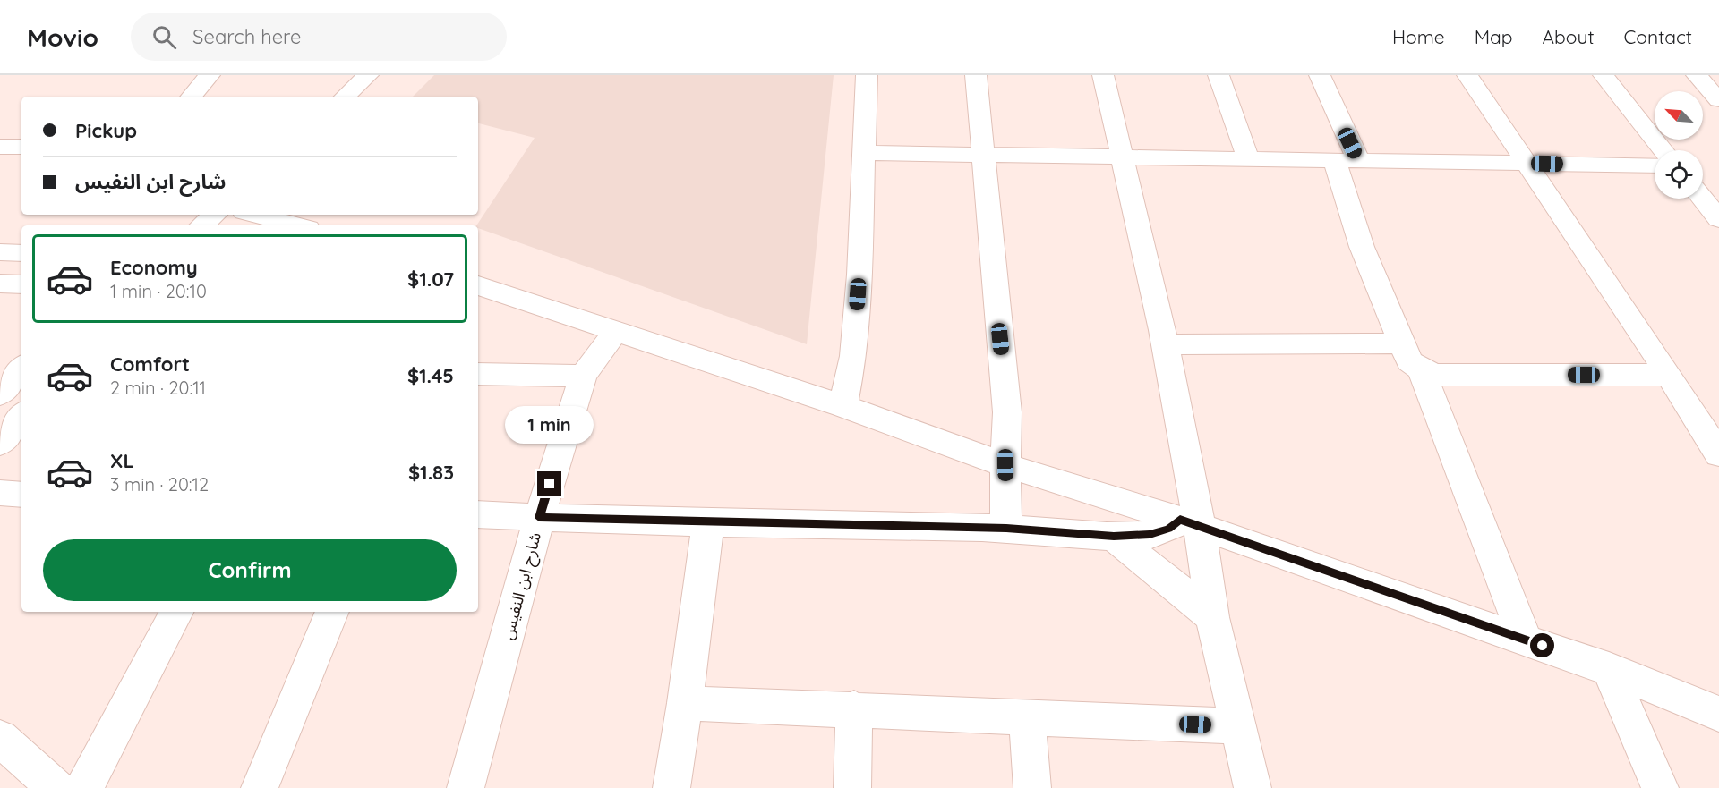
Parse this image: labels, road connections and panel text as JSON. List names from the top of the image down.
{
  "streets": {
    "street": ["شارح ابن النفيس"]
  },
  "north": "top left",
  "page": {
    "header": "Movio",
    "search": "Search here",
    "nav": [
      "Home",
      "Map",
      "About",
      "Contact"
    ],
    "banner": ["Pickup", "شارح ابن النفيس"],
    "list": [
      {
        "name": "Economy",
        "note": "1 min · 20:10",
        "value": "$1.07"
      },
      {
        "name": "Comfort",
        "note": "2 min · 20:11",
        "value": "$1.45"
      },
      {
        "name": "XL",
        "note": "3 min · 20:12",
        "value": "$1.83"
      }
    ],
    "bubble": "1 min",
    "buttons": "Confirm"
  }
}
